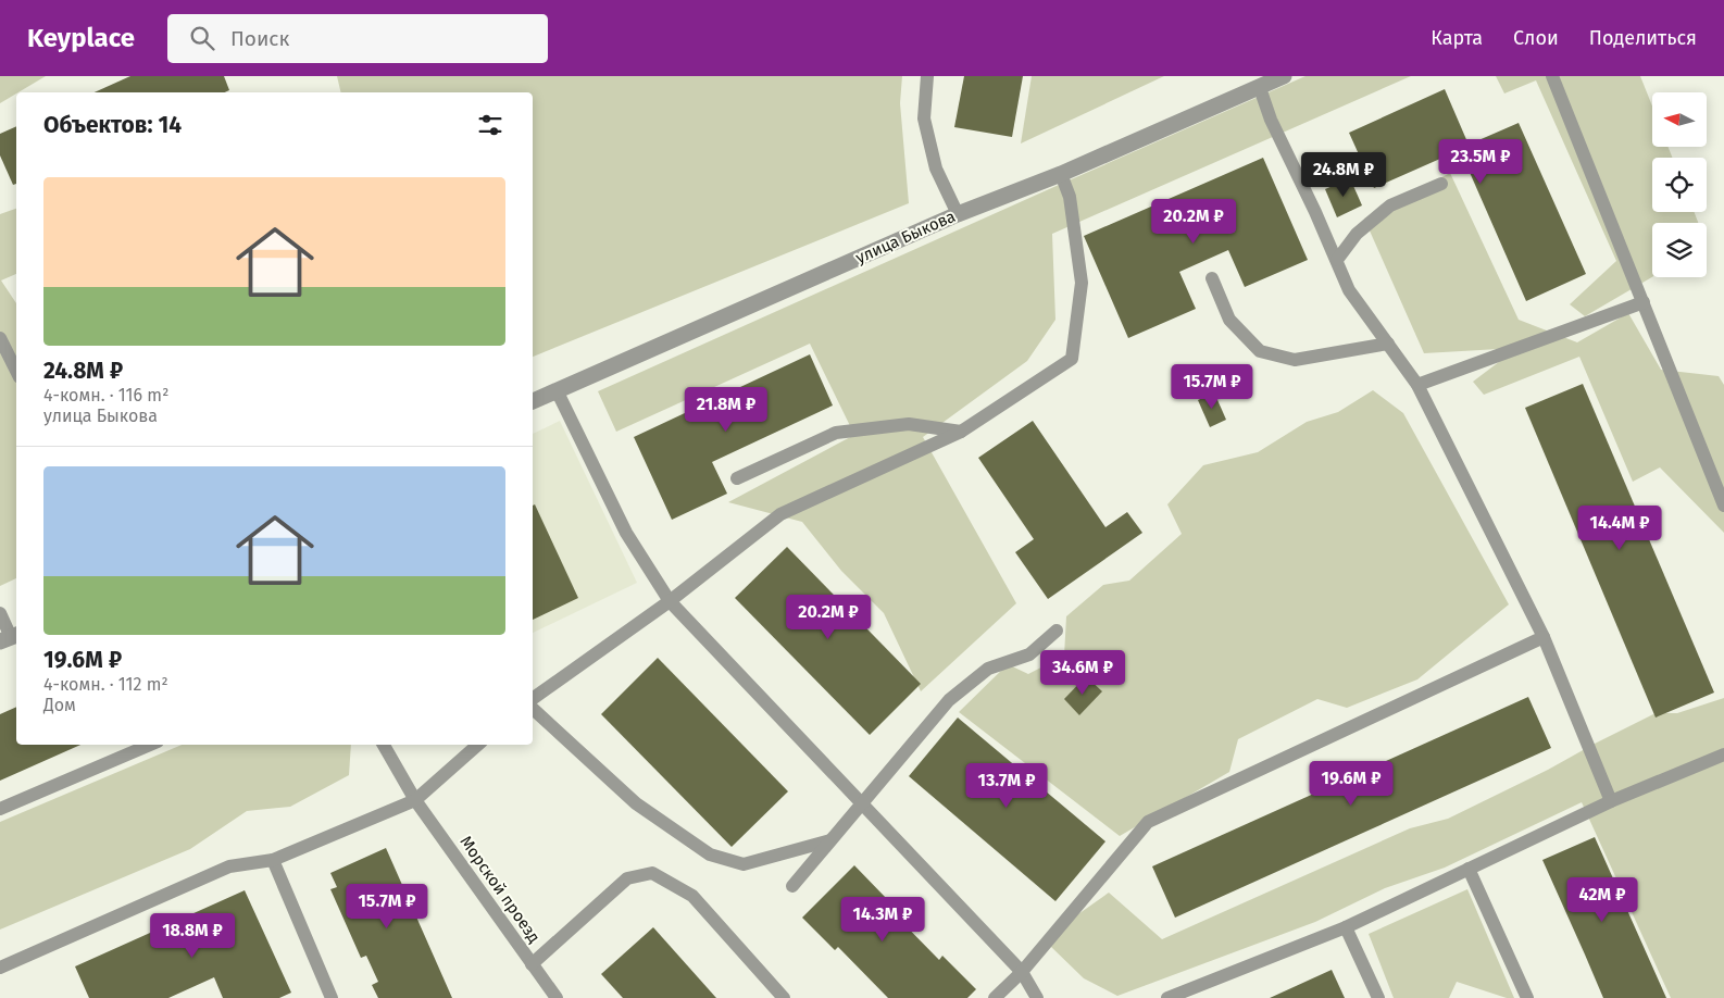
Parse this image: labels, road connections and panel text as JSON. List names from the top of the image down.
{
  "streets": {
    "street": ["улица Быкова"],
    "lane": ["Морской проезд"]
  },
  "north": "left",
  "page": {
    "header": "Keyplace",
    "search": "Поиск",
    "nav": ["Карта", "Слои", "Поделиться"],
    "heading": "Объектов: 14",
    "price": [
      "23.5M ₽",
      "24.8M ₽",
      "20.2M ₽",
      "15.7M ₽",
      "21.8M ₽",
      "14.4M ₽",
      "20.2M ₽",
      "34.6M ₽",
      "19.6M ₽",
      "13.7M ₽",
      "42M ₽",
      "15.7M ₽",
      "14.3M ₽",
      "18.8M ₽"
    ],
    "list": [
      {
        "name": "24.8M ₽",
        "note": "4-комн. · 116 m² · улица Быкова"
      },
      {
        "name": "19.6M ₽",
        "note": "4-комн. · 112 m² · Дом"
      }
    ]
  }
}
